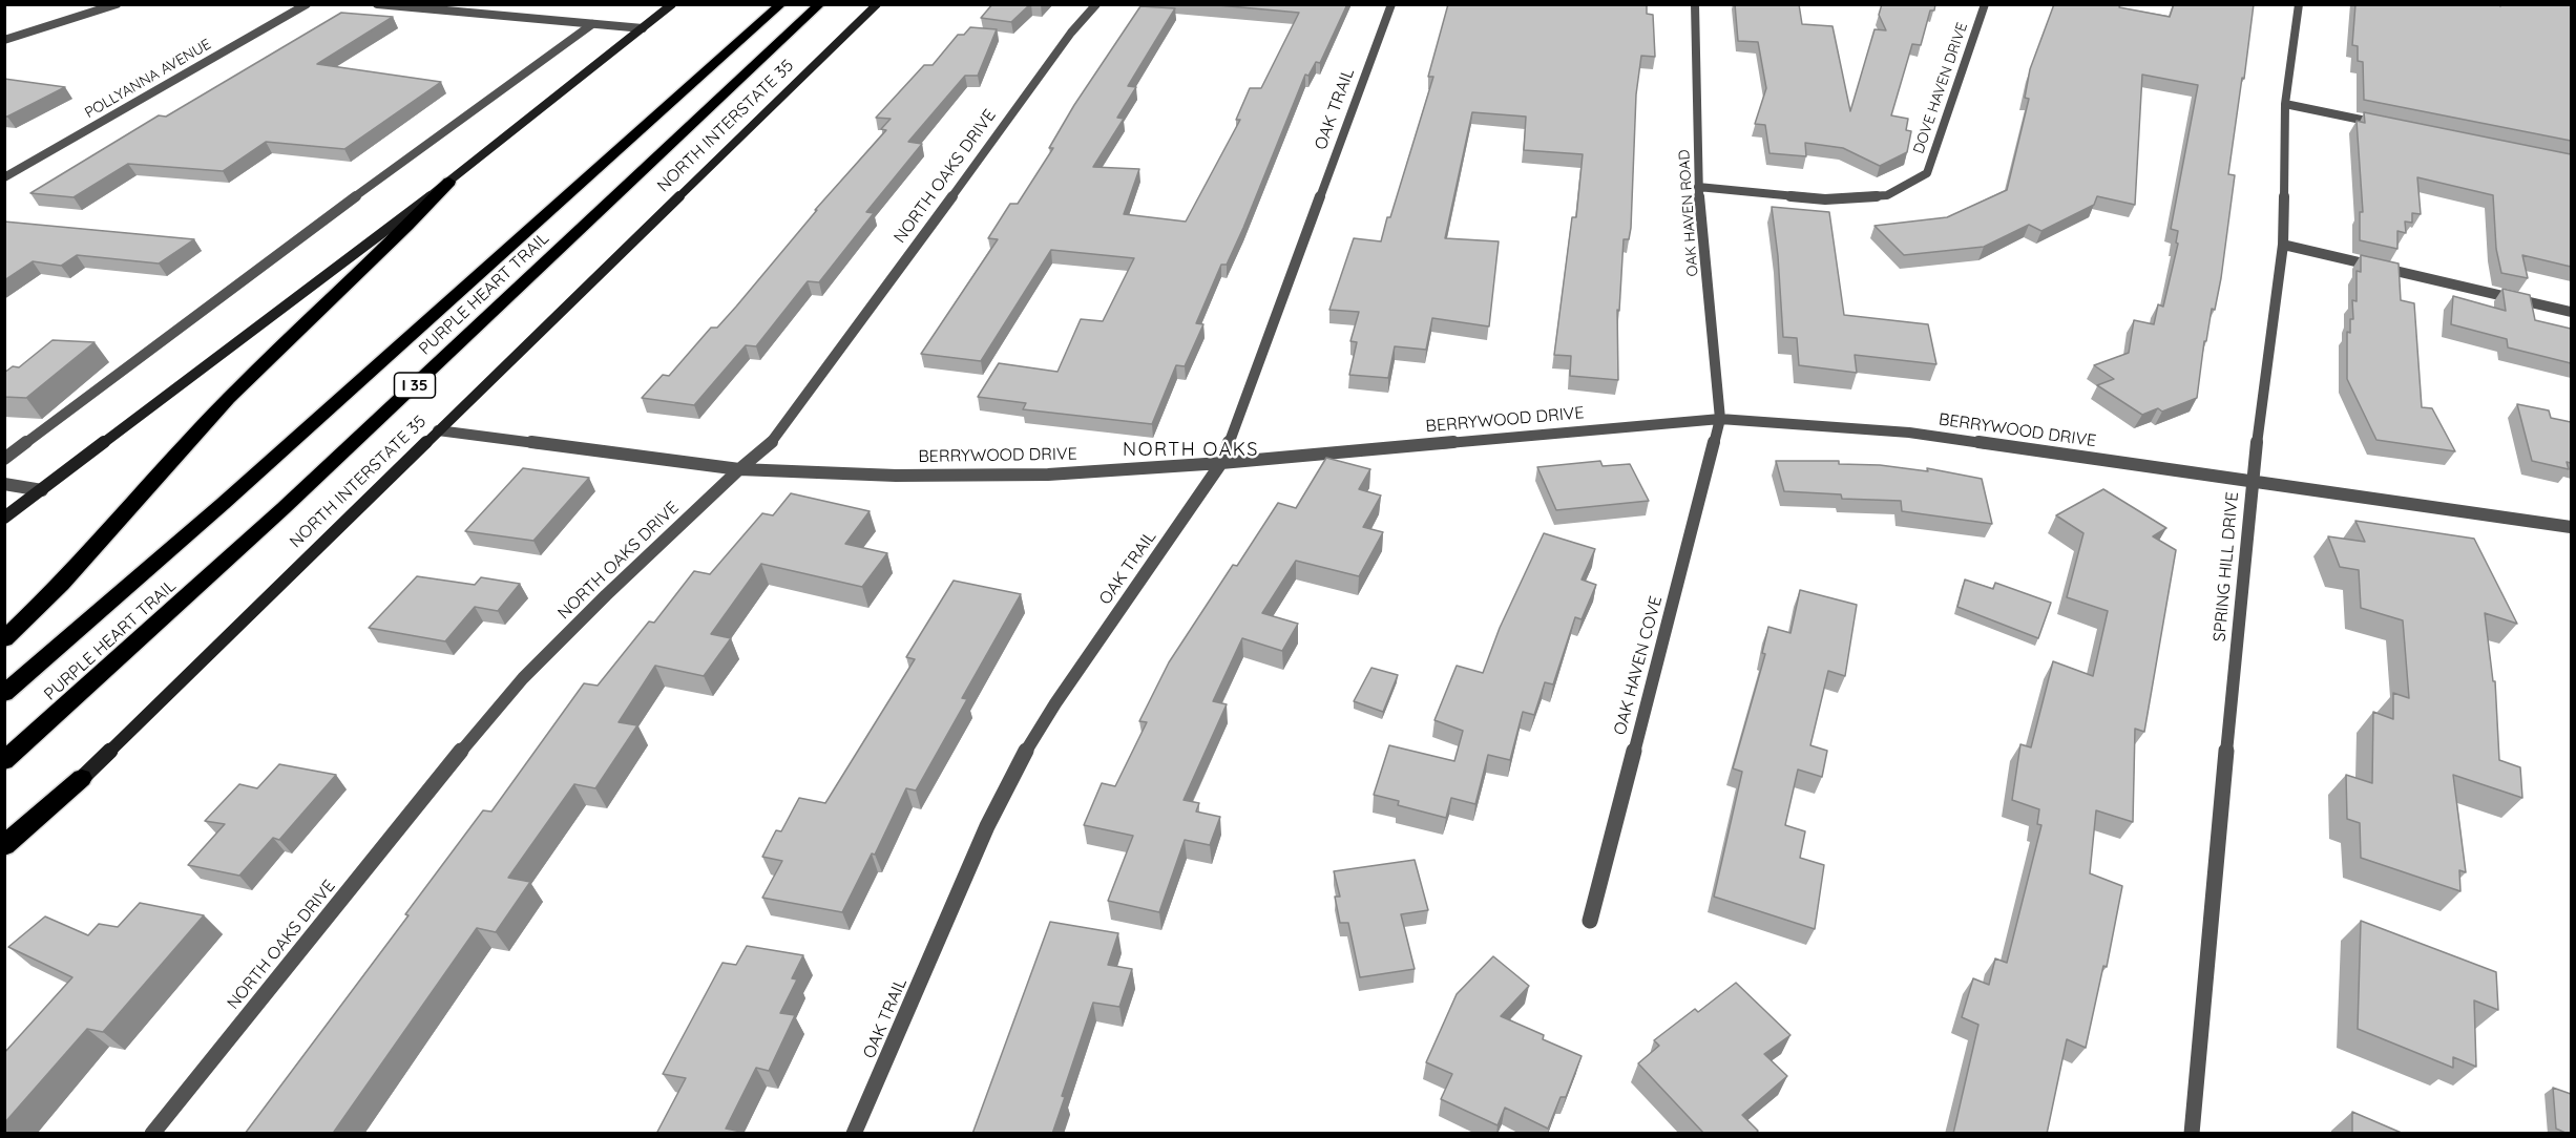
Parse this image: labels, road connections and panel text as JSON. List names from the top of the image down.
{
  "streets": {
    "highway": ["PURPLE HEART TRAIL", "I 35"],
    "main road": ["NORTH INTERSTATE 35"],
    "street": [
      "POLLYANNA AVENUE",
      "DOVE HAVEN DRIVE",
      "OAK TRAIL",
      "NORTH OAKS DRIVE",
      "OAK HAVEN ROAD",
      "BERRYWOOD DRIVE",
      "SPRING HILL DRIVE",
      "OAK HAVEN COVE"
    ]
  },
  "crossings": [
    ["DOVE HAVEN DRIVE", "OAK HAVEN ROAD"],
    ["OAK TRAIL", "BERRYWOOD DRIVE"],
    ["NORTH INTERSTATE 35", "BERRYWOOD DRIVE"],
    ["NORTH OAKS DRIVE", "BERRYWOOD DRIVE"],
    ["OAK HAVEN ROAD", "BERRYWOOD DRIVE"],
    ["OAK HAVEN ROAD", "OAK HAVEN COVE"],
    ["BERRYWOOD DRIVE", "SPRING HILL DRIVE"],
    ["BERRYWOOD DRIVE", "OAK HAVEN COVE"]
  ],
  "districts": ["NORTH OAKS"]
}
